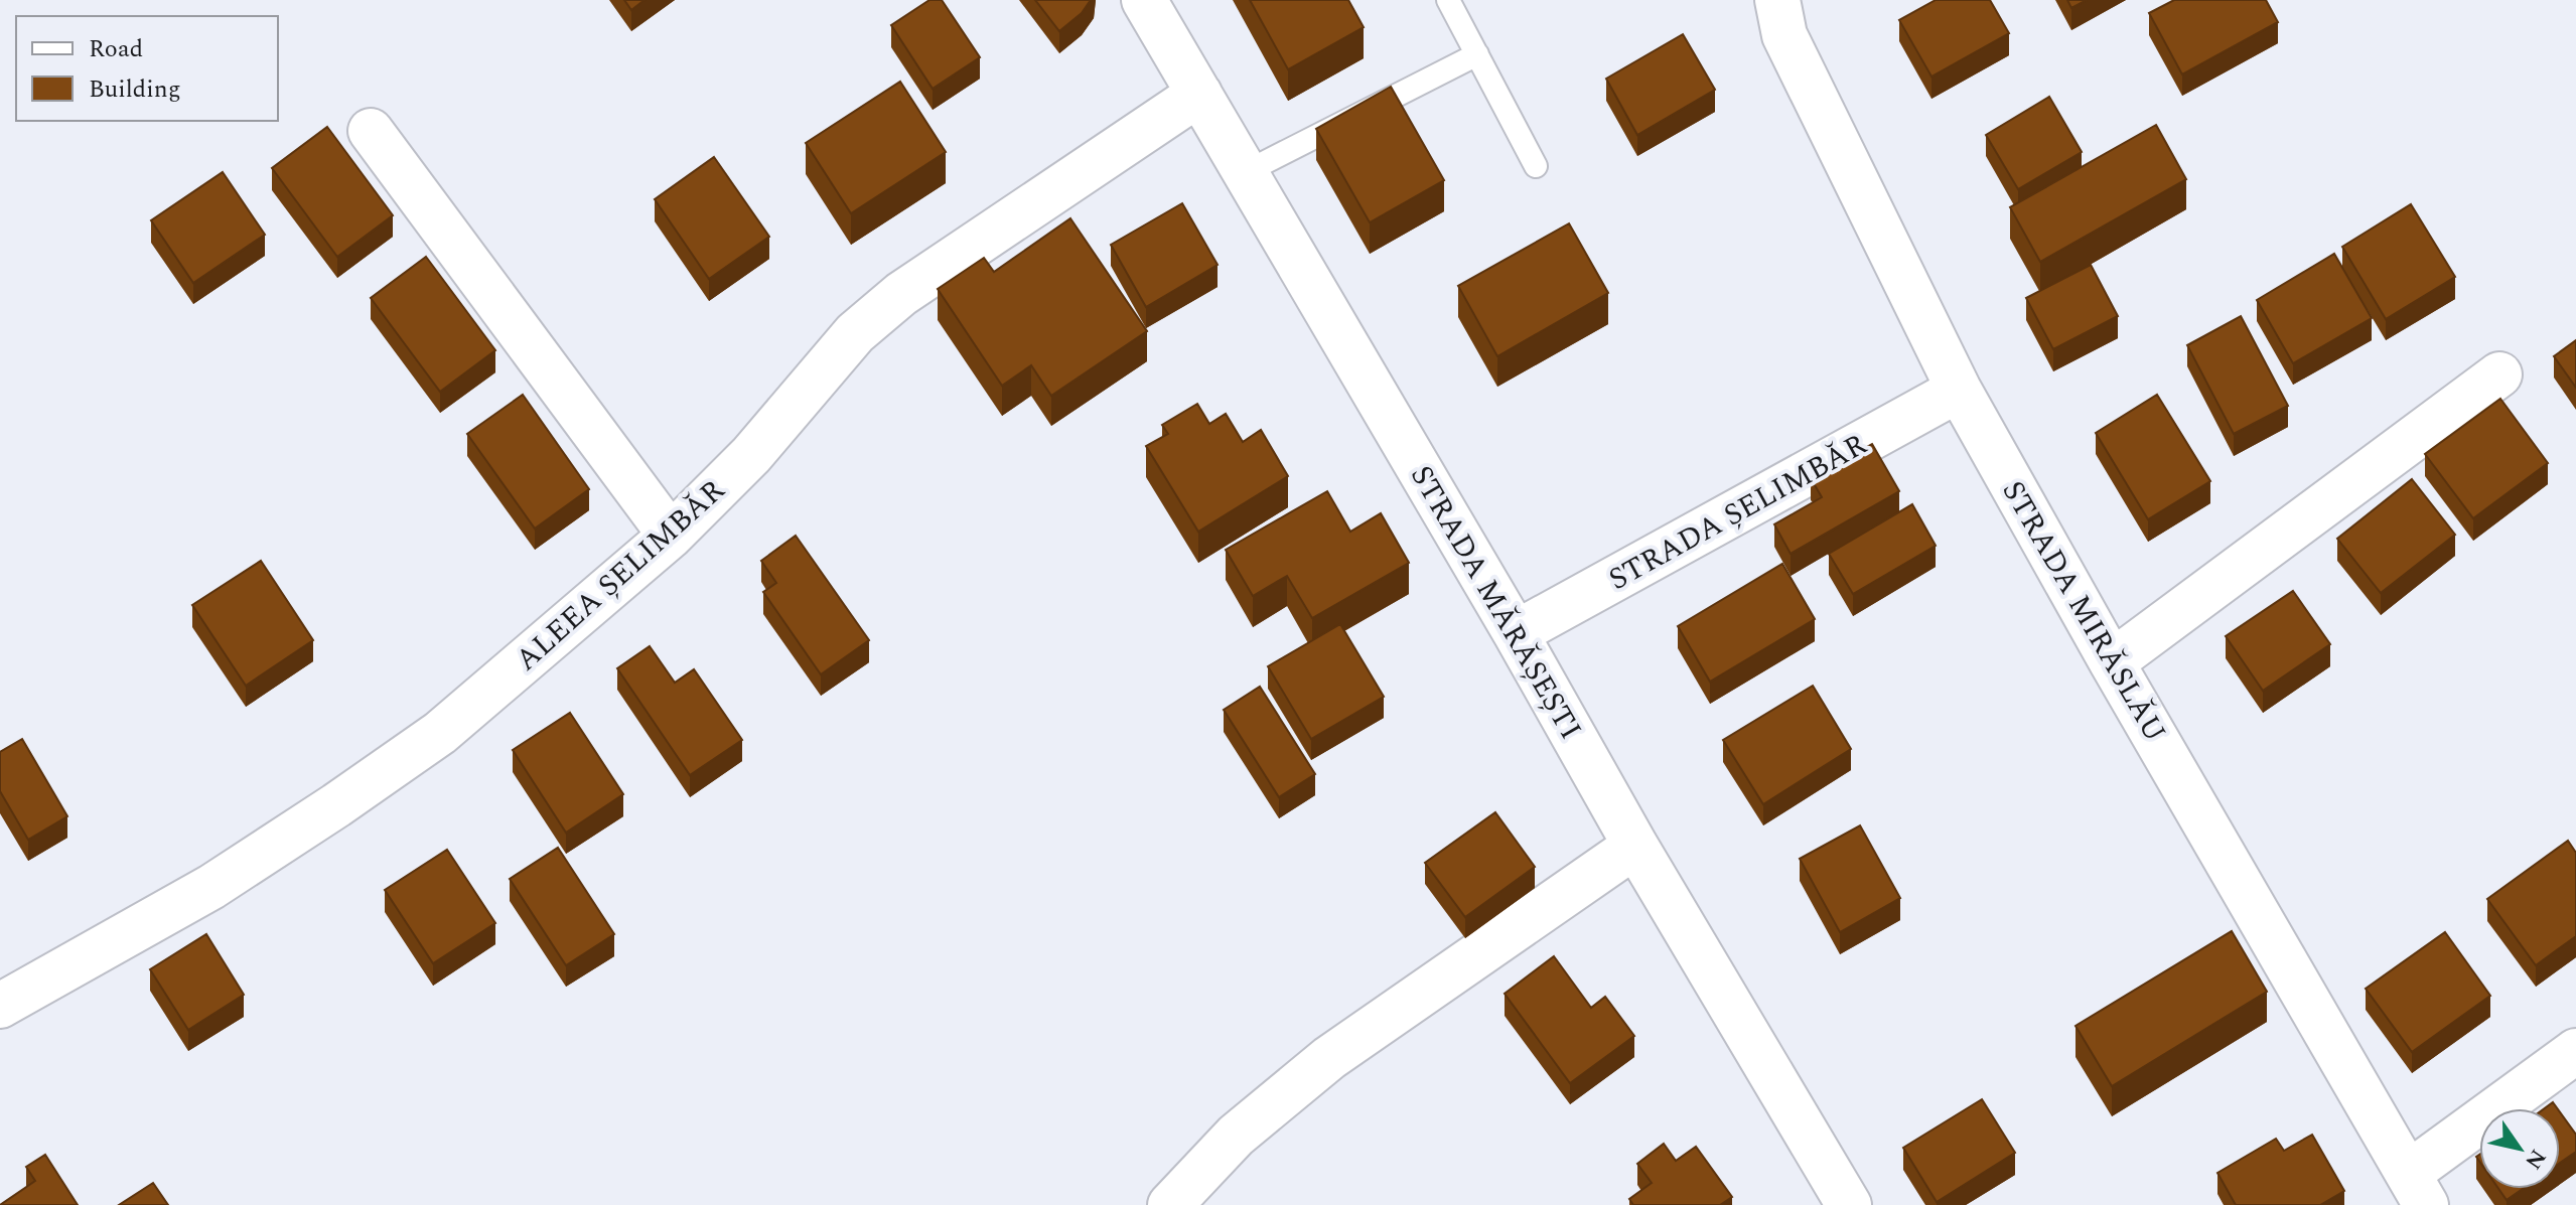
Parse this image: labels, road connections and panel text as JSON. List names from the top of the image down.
{
  "streets": {
    "street": [
      "STRADA ȘELIMBĂR",
      "ALEEA ȘELIMBĂR",
      "STRADA MĂRĂȘEȘTI",
      "STRADA MIRĂSLĂU"
    ]
  },
  "crossings": [
    ["STRADA ȘELIMBĂR", "STRADA MĂRĂȘEȘTI"],
    ["STRADA ȘELIMBĂR", "STRADA MIRĂSLĂU"],
    ["ALEEA ȘELIMBĂR", "STRADA MĂRĂȘEȘTI"]
  ],
  "legend": ["Road", "Building"],
  "north": "bottom right"
}
